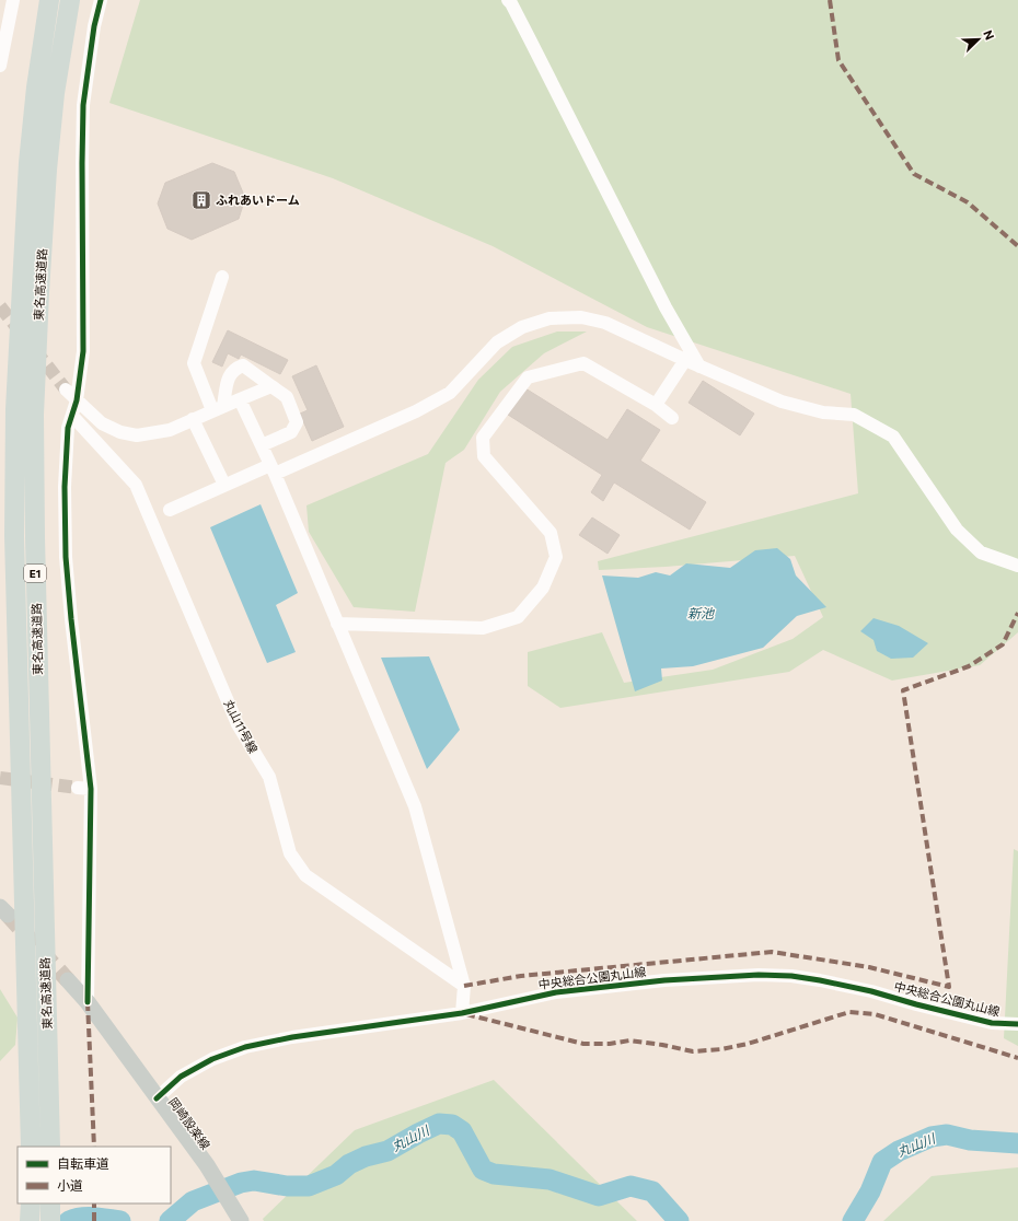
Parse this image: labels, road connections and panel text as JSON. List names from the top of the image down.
{
  "streets": {
    "highway": ["東名高速道路", "E1"],
    "main road": ["岡崎設楽線"],
    "street": ["丸山11号線", "中央総合公園丸山線"]
  },
  "crossings": [
    ["中央総合公園丸山線", "岡崎設楽線"]
  ],
  "water": ["新池", "丸山川"],
  "places": {
    "building": ["ふれあいドーム"]
  },
  "legend": ["自転車道", "小道"],
  "north": "top right"
}
